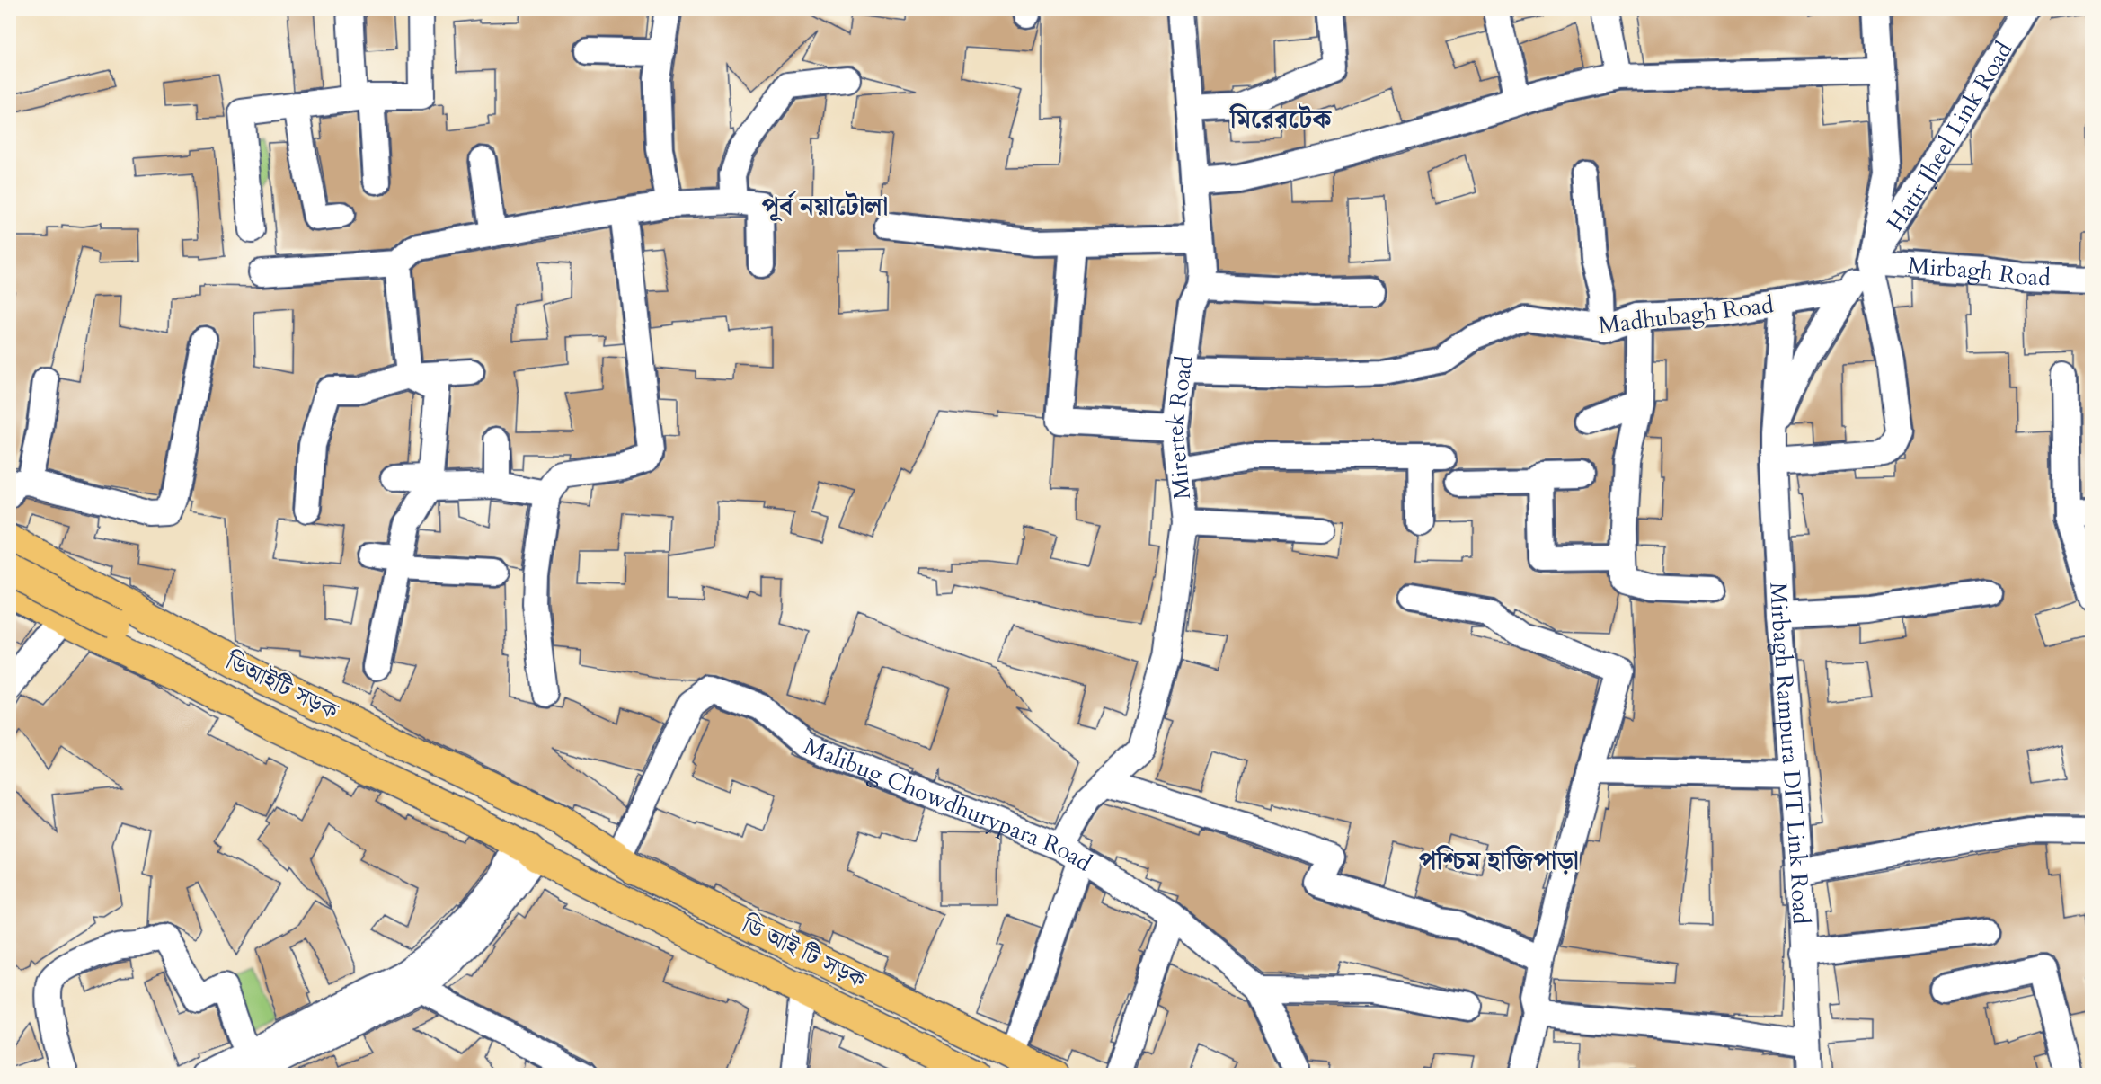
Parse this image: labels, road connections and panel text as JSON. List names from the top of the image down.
{
  "streets": {
    "main road": ["ডিআইটি সড়ক", "ডি আই টি সড়ক"],
    "street": [
      "Hatir Jheel Link Road",
      "Mirbagh Road",
      "Madhubagh Road",
      "Mirertek Road",
      "Mirbagh Rampura DIT Link Road",
      "Malibug Chowdhurypara Road"
    ]
  },
  "crossings": [
    ["Hatir Jheel Link Road", "Mirbagh Road"],
    ["Madhubagh Road", "Mirertek Road"],
    ["Madhubagh Road", "Mirbagh Rampura DIT Link Road"],
    ["Mirertek Road", "Malibug Chowdhurypara Road"],
    ["Mirertek Road", "ডি আই টি সড়ক"],
    ["ডিআইটি সড়ক", "ডি আই টি সড়ক"],
    ["Malibug Chowdhurypara Road", "ডি আই টি সড়ক"]
  ],
  "districts": ["মিরেরটেক", "পূর্ব নয়াটোলা", "পশ্চিম হাজিপাড়া"]
}
